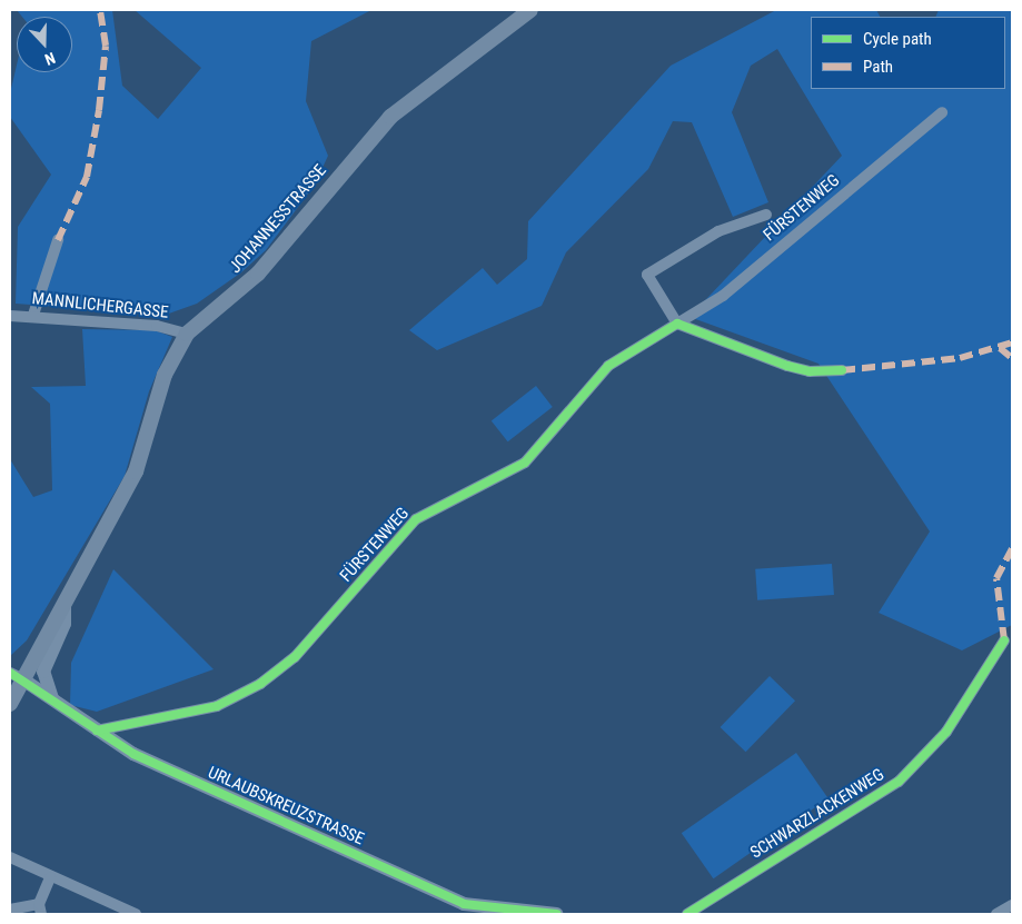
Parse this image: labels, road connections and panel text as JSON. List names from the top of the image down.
{
  "streets": {
    "main road": ["JOHANNESSTRASSE"],
    "street": [
      "FÜRSTENWEG",
      "MANNLICHERGASSE",
      "URLAUBSKREUZSTRASSE",
      "SCHWARZLACKENWEG"
    ]
  },
  "crossings": [
    ["FÜRSTENWEG", "URLAUBSKREUZSTRASSE"],
    ["JOHANNESSTRASSE", "MANNLICHERGASSE"],
    ["JOHANNESSTRASSE", "URLAUBSKREUZSTRASSE"]
  ],
  "legend": ["Cycle path", "Path"],
  "north": "bottom"
}
